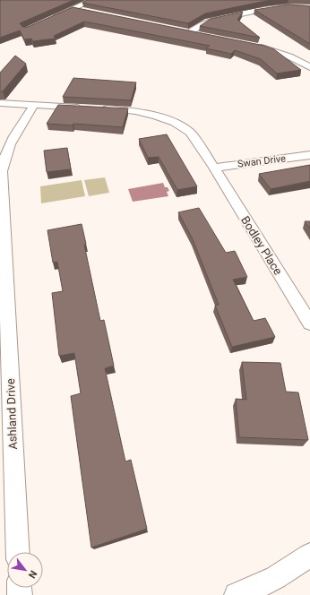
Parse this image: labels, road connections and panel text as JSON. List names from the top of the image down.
{
  "streets": {
    "street": ["Swan Drive", "Bodley Place", "Ashland Drive"]
  },
  "crossings": [
    ["Swan Drive", "Bodley Place"],
    ["Bodley Place", "Ashland Drive"]
  ],
  "north": "bottom right"
}
